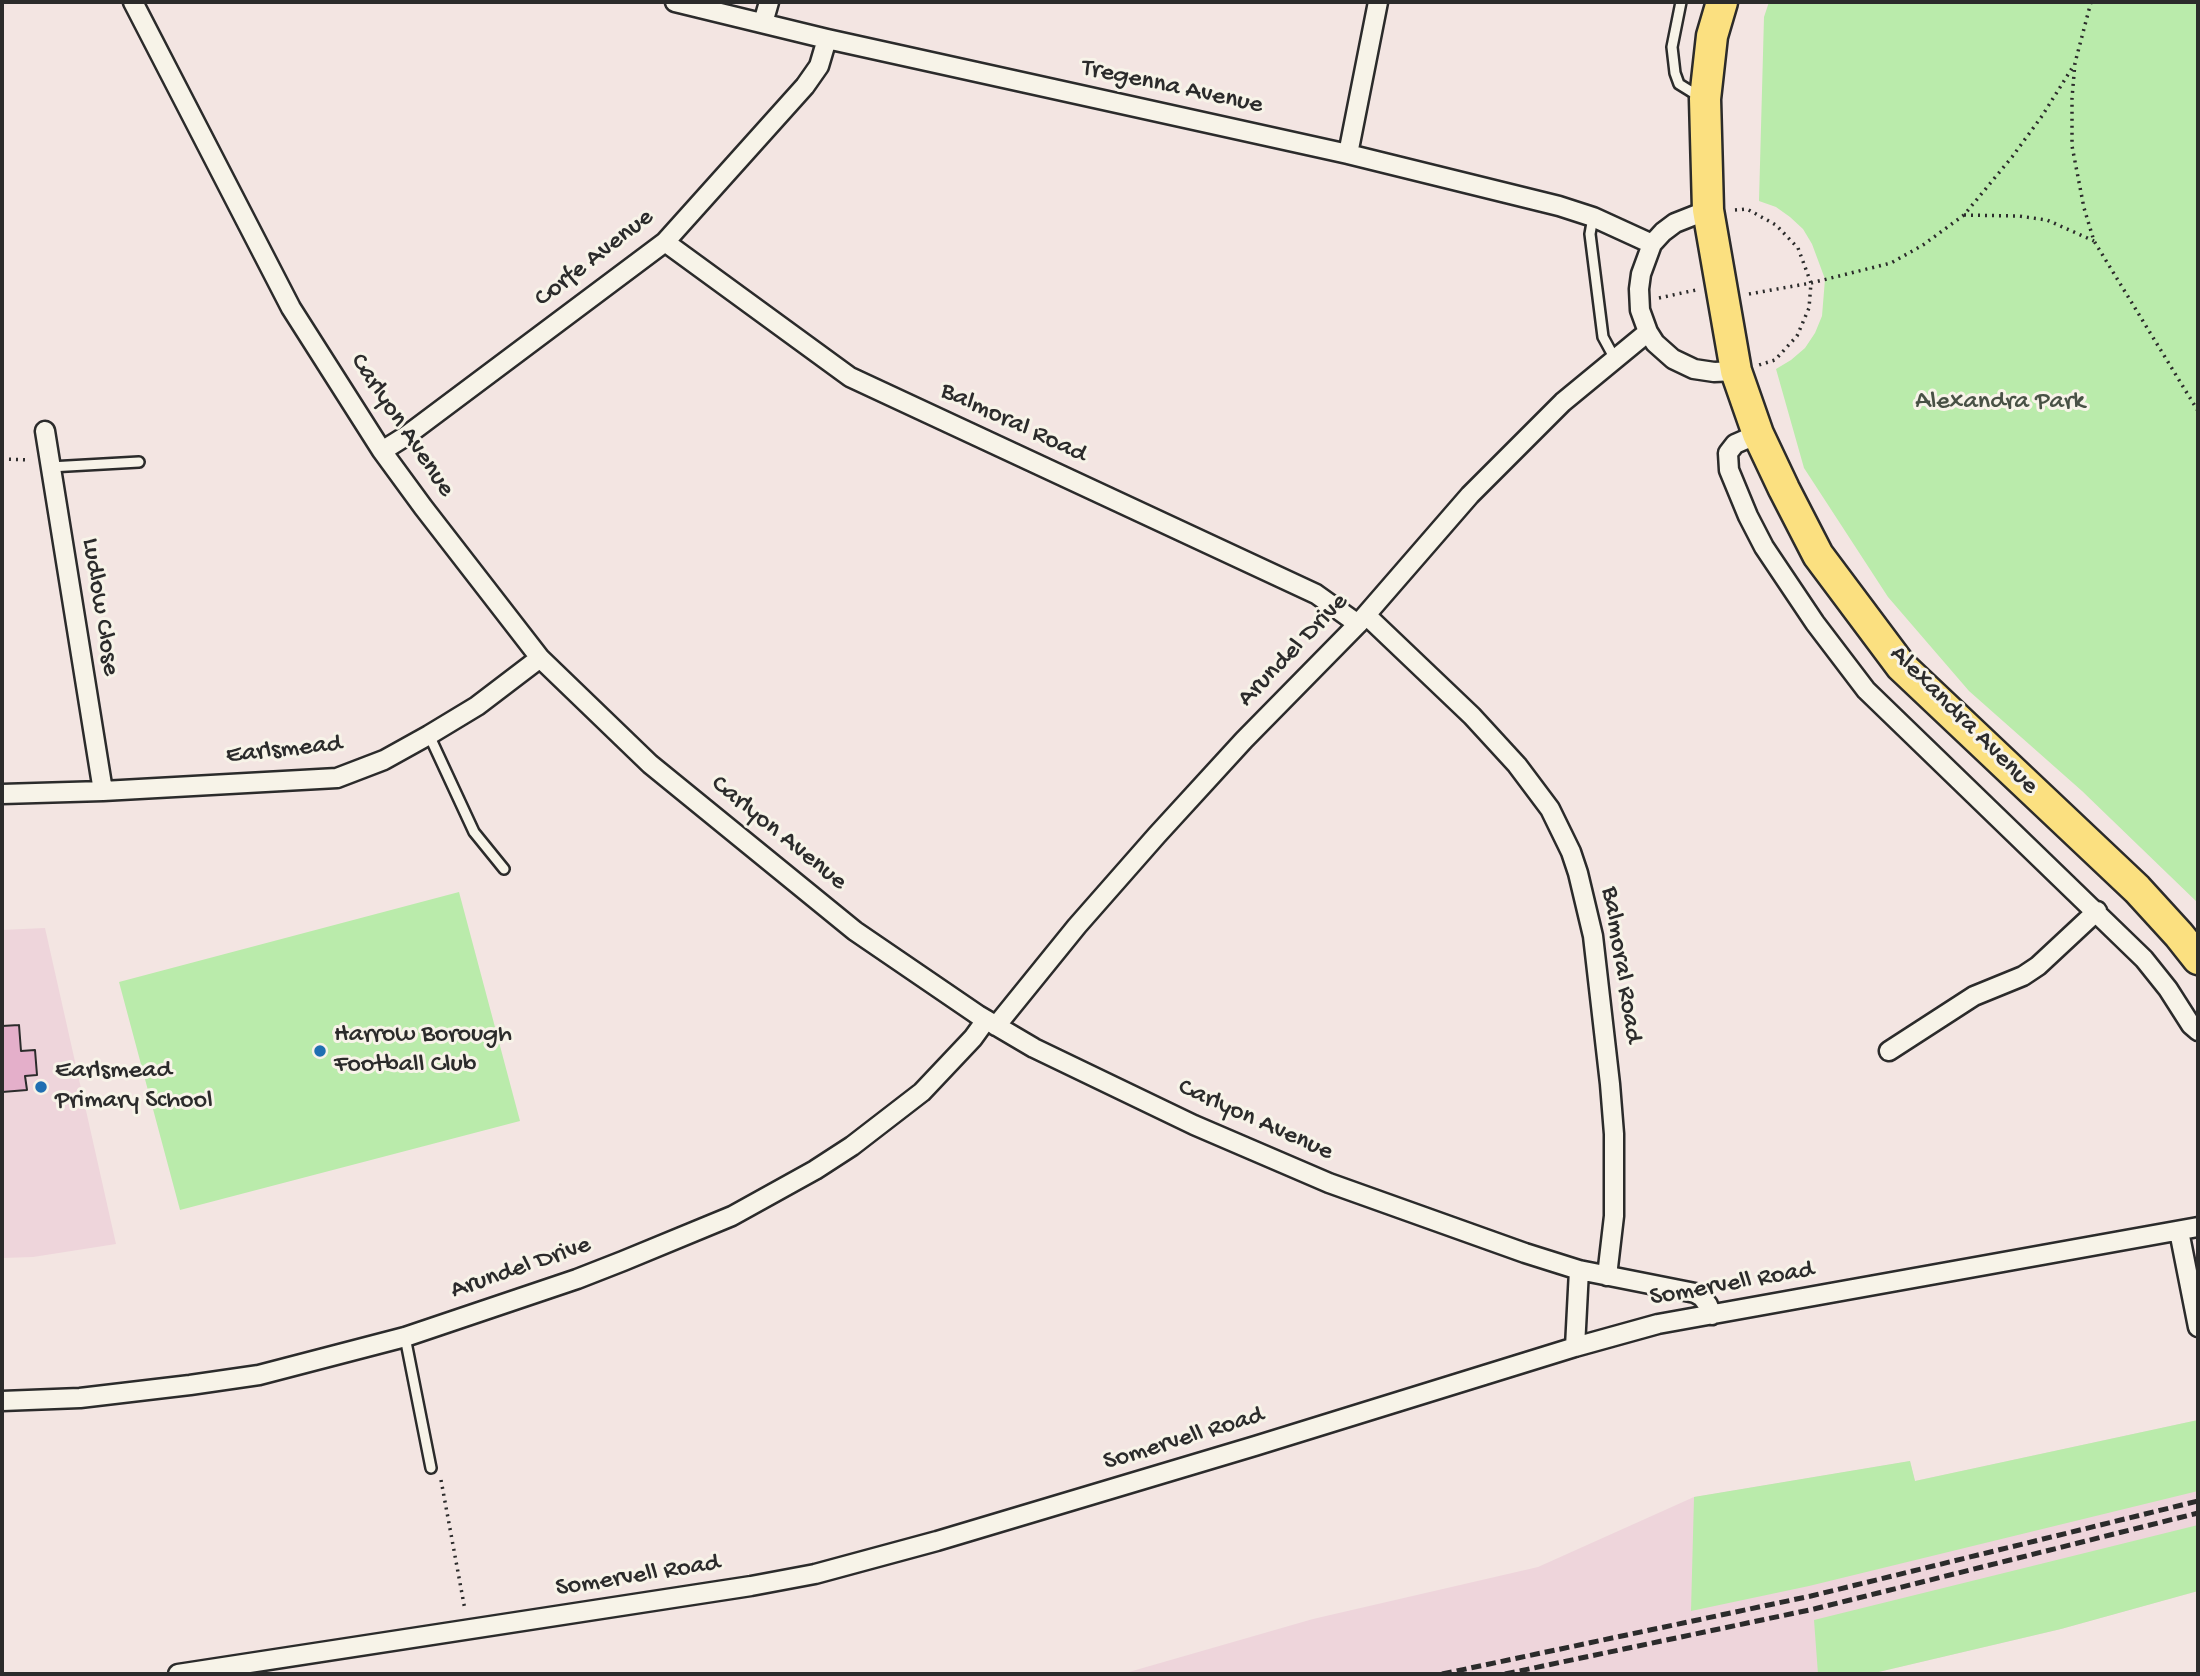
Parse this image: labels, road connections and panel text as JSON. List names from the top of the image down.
{
  "streets": {
    "main road": ["Alexandra Avenue"],
    "street": [
      "Tregenna Avenue",
      "Corfe Avenue",
      "Balmoral Road",
      "Carlyon Avenue",
      "Ludlow Close",
      "Arundel Drive",
      "Earlsmead",
      "Somervell Road"
    ]
  },
  "crossings": [
    ["Tregenna Avenue", "Corfe Avenue"],
    ["Corfe Avenue", "Balmoral Road"],
    ["Corfe Avenue", "Carlyon Avenue"],
    ["Balmoral Road", "Carlyon Avenue"],
    ["Balmoral Road", "Arundel Drive"],
    ["Carlyon Avenue", "Arundel Drive"],
    ["Carlyon Avenue", "Earlsmead"],
    ["Carlyon Avenue", "Somervell Road"],
    ["Ludlow Close", "Earlsmead"]
  ],
  "parks": ["Alexandra Park"],
  "places": ["Harrow Borough Football Club", "Earlsmead Primary School"]
}
